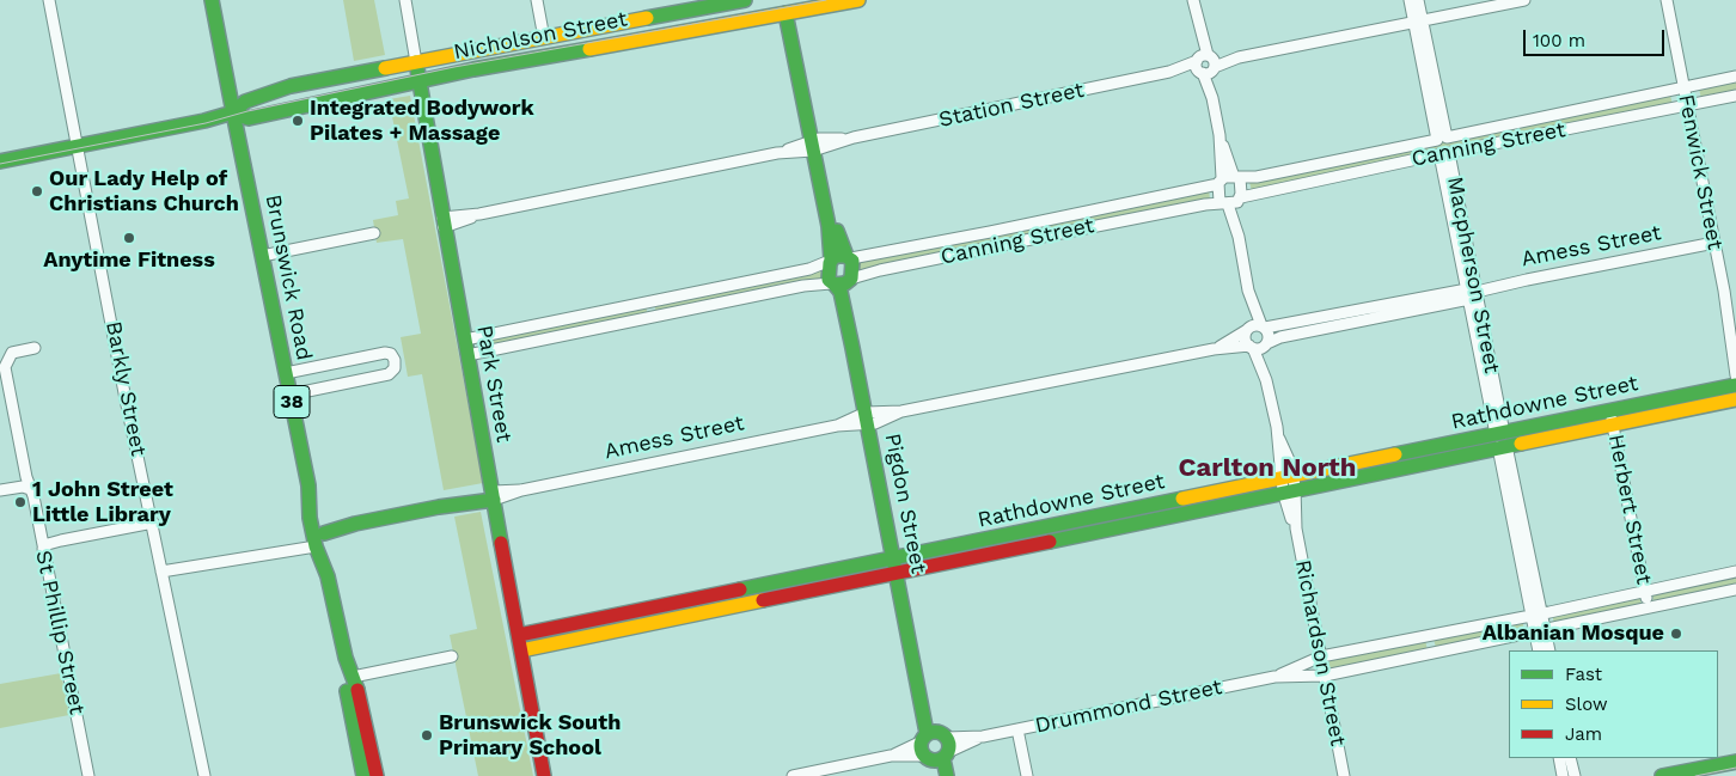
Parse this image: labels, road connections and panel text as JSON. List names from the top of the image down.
{
  "streets": {
    "street": [
      "Nicholson Street",
      "Station Street",
      "Canning Street",
      "Fenwick Street",
      "Amess Street",
      "Macpherson Street",
      "Brunswick Road",
      "Park Street",
      "Barkly Street",
      "38",
      "Rathdowne Street",
      "Pigdon Street",
      "Herbert Street",
      "St Phillip Street",
      "Richardson Street",
      "Drummond Street"
    ]
  },
  "crossings": [
    ["Nicholson Street", "Brunswick Road"],
    ["Nicholson Street", "Park Street"],
    ["Nicholson Street", "Barkly Street"],
    ["Nicholson Street", "38"],
    ["Station Street", "Park Street"],
    ["Canning Street", "Fenwick Street"],
    ["Canning Street", "Macpherson Street"],
    ["Canning Street", "Pigdon Street"],
    ["Fenwick Street", "Amess Street"],
    ["Amess Street", "Macpherson Street"],
    ["Amess Street", "Brunswick Road"],
    ["Amess Street", "Park Street"],
    ["Amess Street", "Pigdon Street"],
    ["Amess Street", "Richardson Street"],
    ["Macpherson Street", "Rathdowne Street"],
    ["Macpherson Street", "Drummond Street"],
    ["Brunswick Road", "38"],
    ["Park Street", "Rathdowne Street"],
    ["Rathdowne Street", "Pigdon Street"],
    ["Rathdowne Street", "Herbert Street"],
    ["Rathdowne Street", "Richardson Street"],
    ["Pigdon Street", "Drummond Street"],
    ["Herbert Street", "Drummond Street"],
    ["Richardson Street", "Drummond Street"]
  ],
  "districts": ["Carlton North"],
  "places": [
    "Integrated Bodywork Pilates + Massage",
    "Our Lady Help of Christians Church",
    "Anytime Fitness",
    "1 John Street Little Library",
    "Albanian Mosque",
    "Brunswick South Primary School"
  ],
  "legend": ["Fast", "Slow", "Jam"],
  "scale_bar": "100 m"
}
